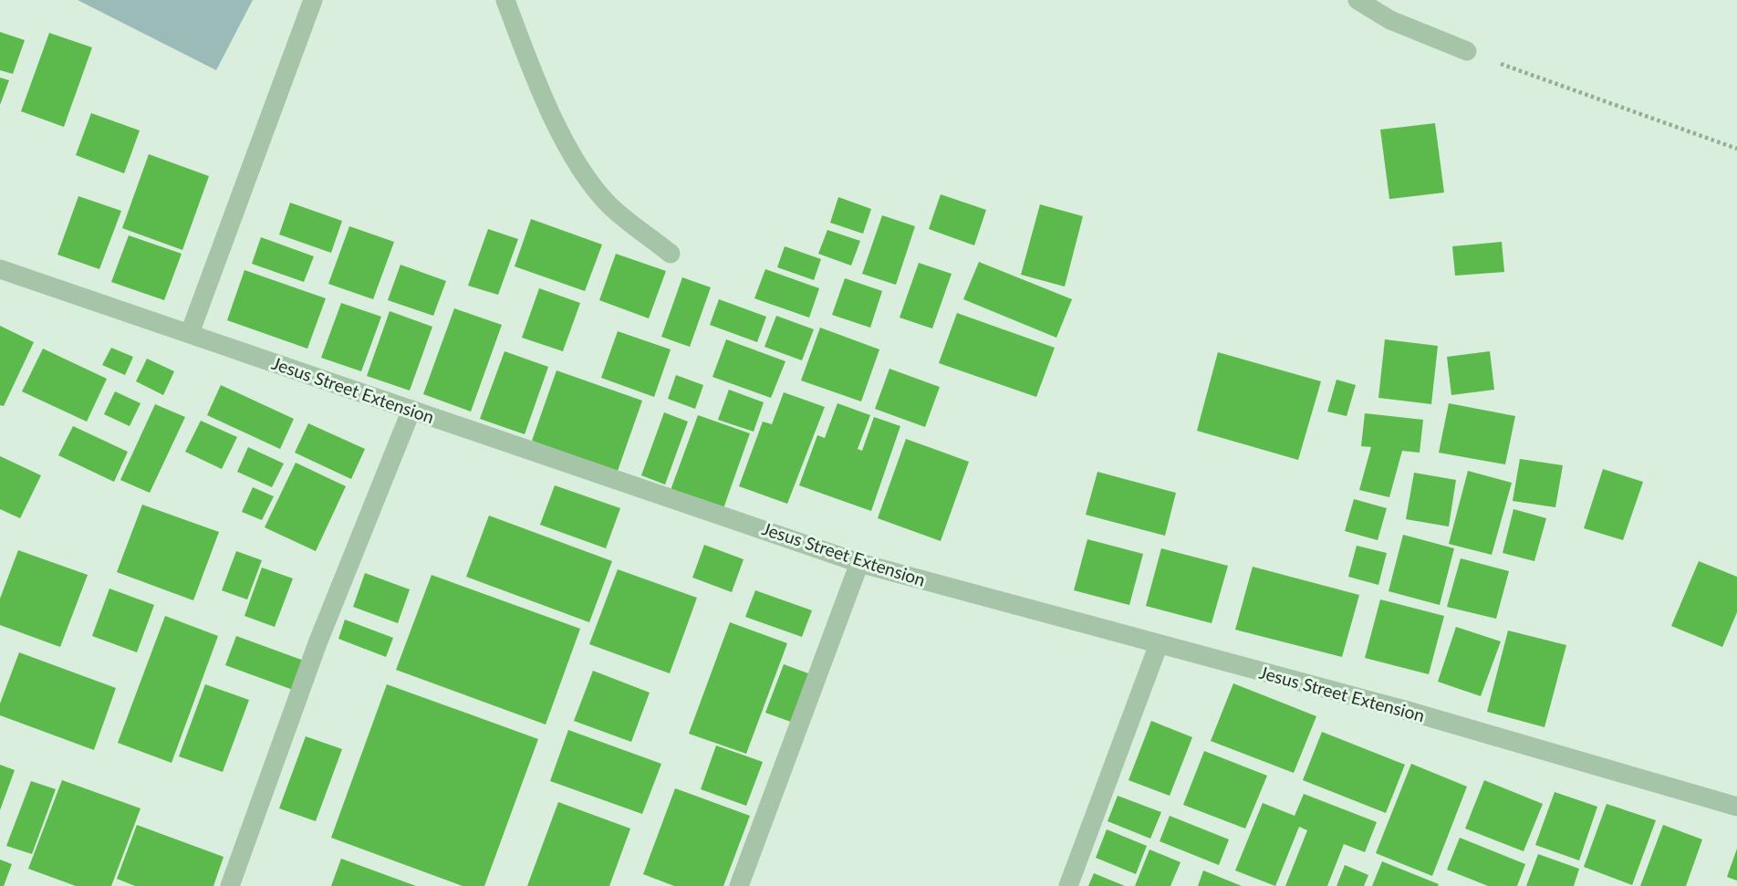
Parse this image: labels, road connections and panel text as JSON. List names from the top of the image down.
{
  "streets": {
    "street": ["Jesus Street Extension"]
  }
}
